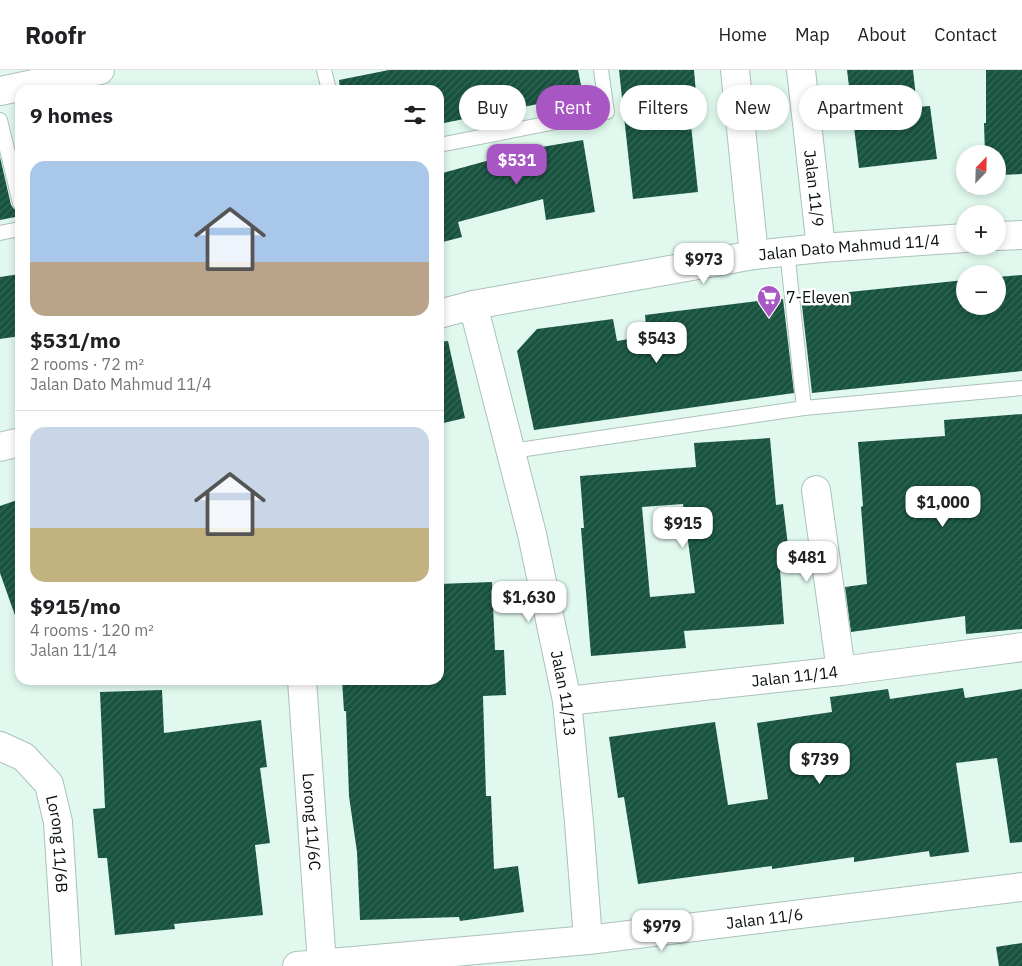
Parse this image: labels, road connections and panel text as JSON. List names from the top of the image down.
{
  "streets": {
    "street": [
      "Jalan 11/9",
      "Jalan Dato Mahmud 11/4",
      "Jalan 11/14",
      "Jalan 11/13",
      "Lorong 11/6C",
      "Lorong 11/6B",
      "Jalan 11/6"
    ]
  },
  "crossings": [
    ["Jalan 11/9", "Jalan Dato Mahmud 11/4"],
    ["Jalan Dato Mahmud 11/4", "Jalan 11/13"],
    ["Jalan 11/14", "Jalan 11/13"],
    ["Jalan 11/13", "Jalan 11/6"],
    ["Lorong 11/6C", "Jalan 11/6"]
  ],
  "places": {
    "supermarket": ["7-Eleven"]
  },
  "north": "top right",
  "page": {
    "header": "Roofr",
    "nav": [
      "Home",
      "Map",
      "About",
      "Contact"
    ],
    "chip": [
      "Buy",
      "Rent",
      "Filters",
      "New",
      "Apartment"
    ],
    "heading": "9 homes",
    "price": [
      "$531",
      "$973",
      "$543",
      "$1,000",
      "$915",
      "$481",
      "$1,630",
      "$739",
      "$979"
    ],
    "map_buttons": ["+", "−"],
    "list": [
      {
        "name": "$531/mo",
        "note": "2 rooms · 72 m² · Jalan Dato Mahmud 11/4"
      },
      {
        "name": "$915/mo",
        "note": "4 rooms · 120 m² · Jalan 11/14"
      }
    ]
  }
}
